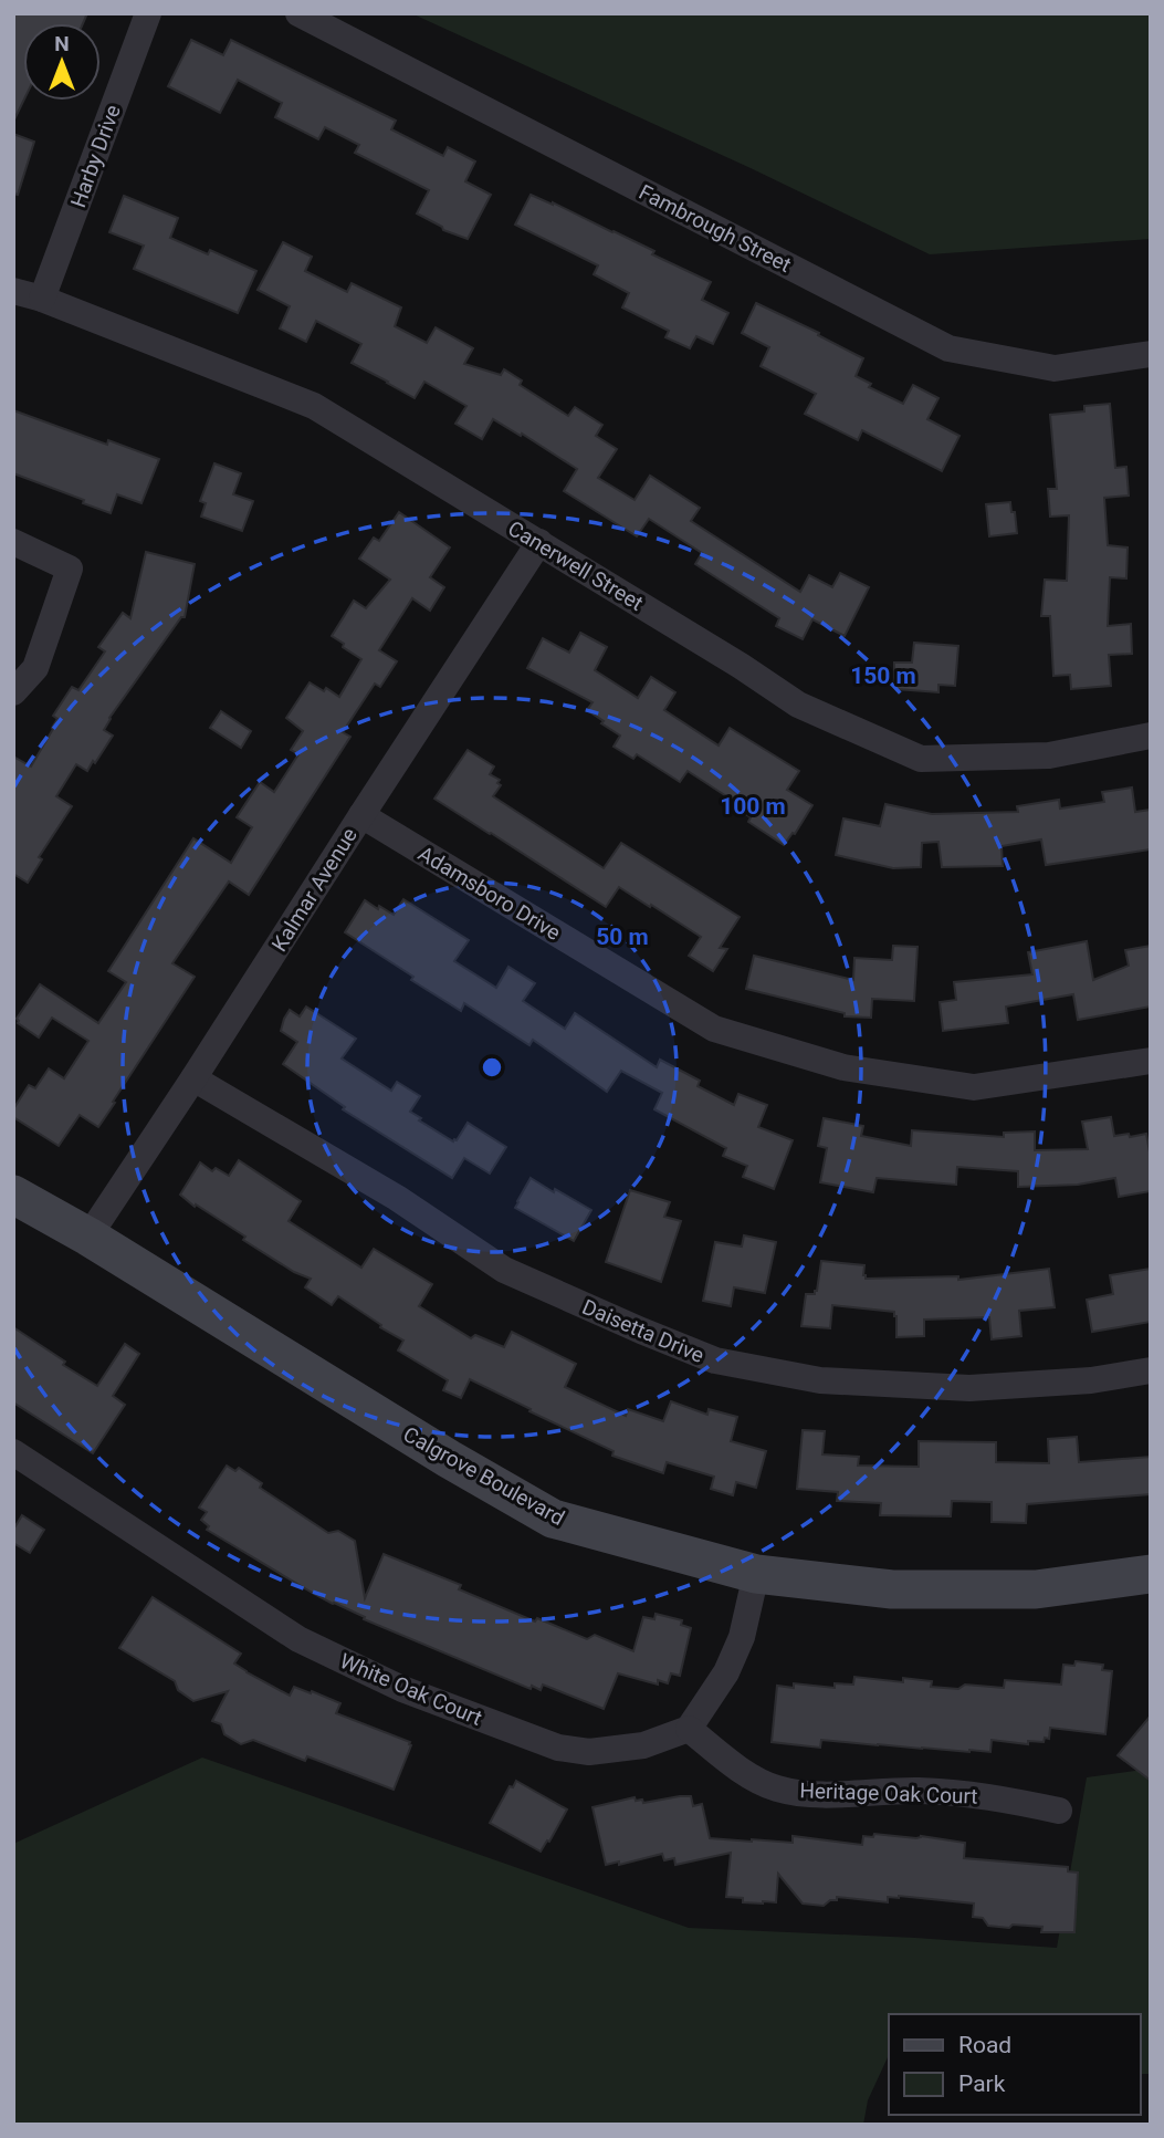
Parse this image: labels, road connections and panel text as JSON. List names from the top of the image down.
{
  "streets": {
    "street": [
      "Harby Drive",
      "Fambrough Street",
      "Canerwell Street",
      "Kalmar Avenue",
      "Adamsboro Drive",
      "Daisetta Drive",
      "Calgrove Boulevard",
      "White Oak Court",
      "Heritage Oak Court"
    ]
  },
  "crossings": [
    ["Harby Drive", "Canerwell Street"],
    ["Canerwell Street", "Kalmar Avenue"],
    ["Kalmar Avenue", "Adamsboro Drive"],
    ["Kalmar Avenue", "Daisetta Drive"],
    ["Kalmar Avenue", "Calgrove Boulevard"],
    ["White Oak Court", "Heritage Oak Court"]
  ],
  "legend": ["Road", "Park"],
  "north": "top",
  "rings": ["150 m", "100 m", "50 m"]
}
